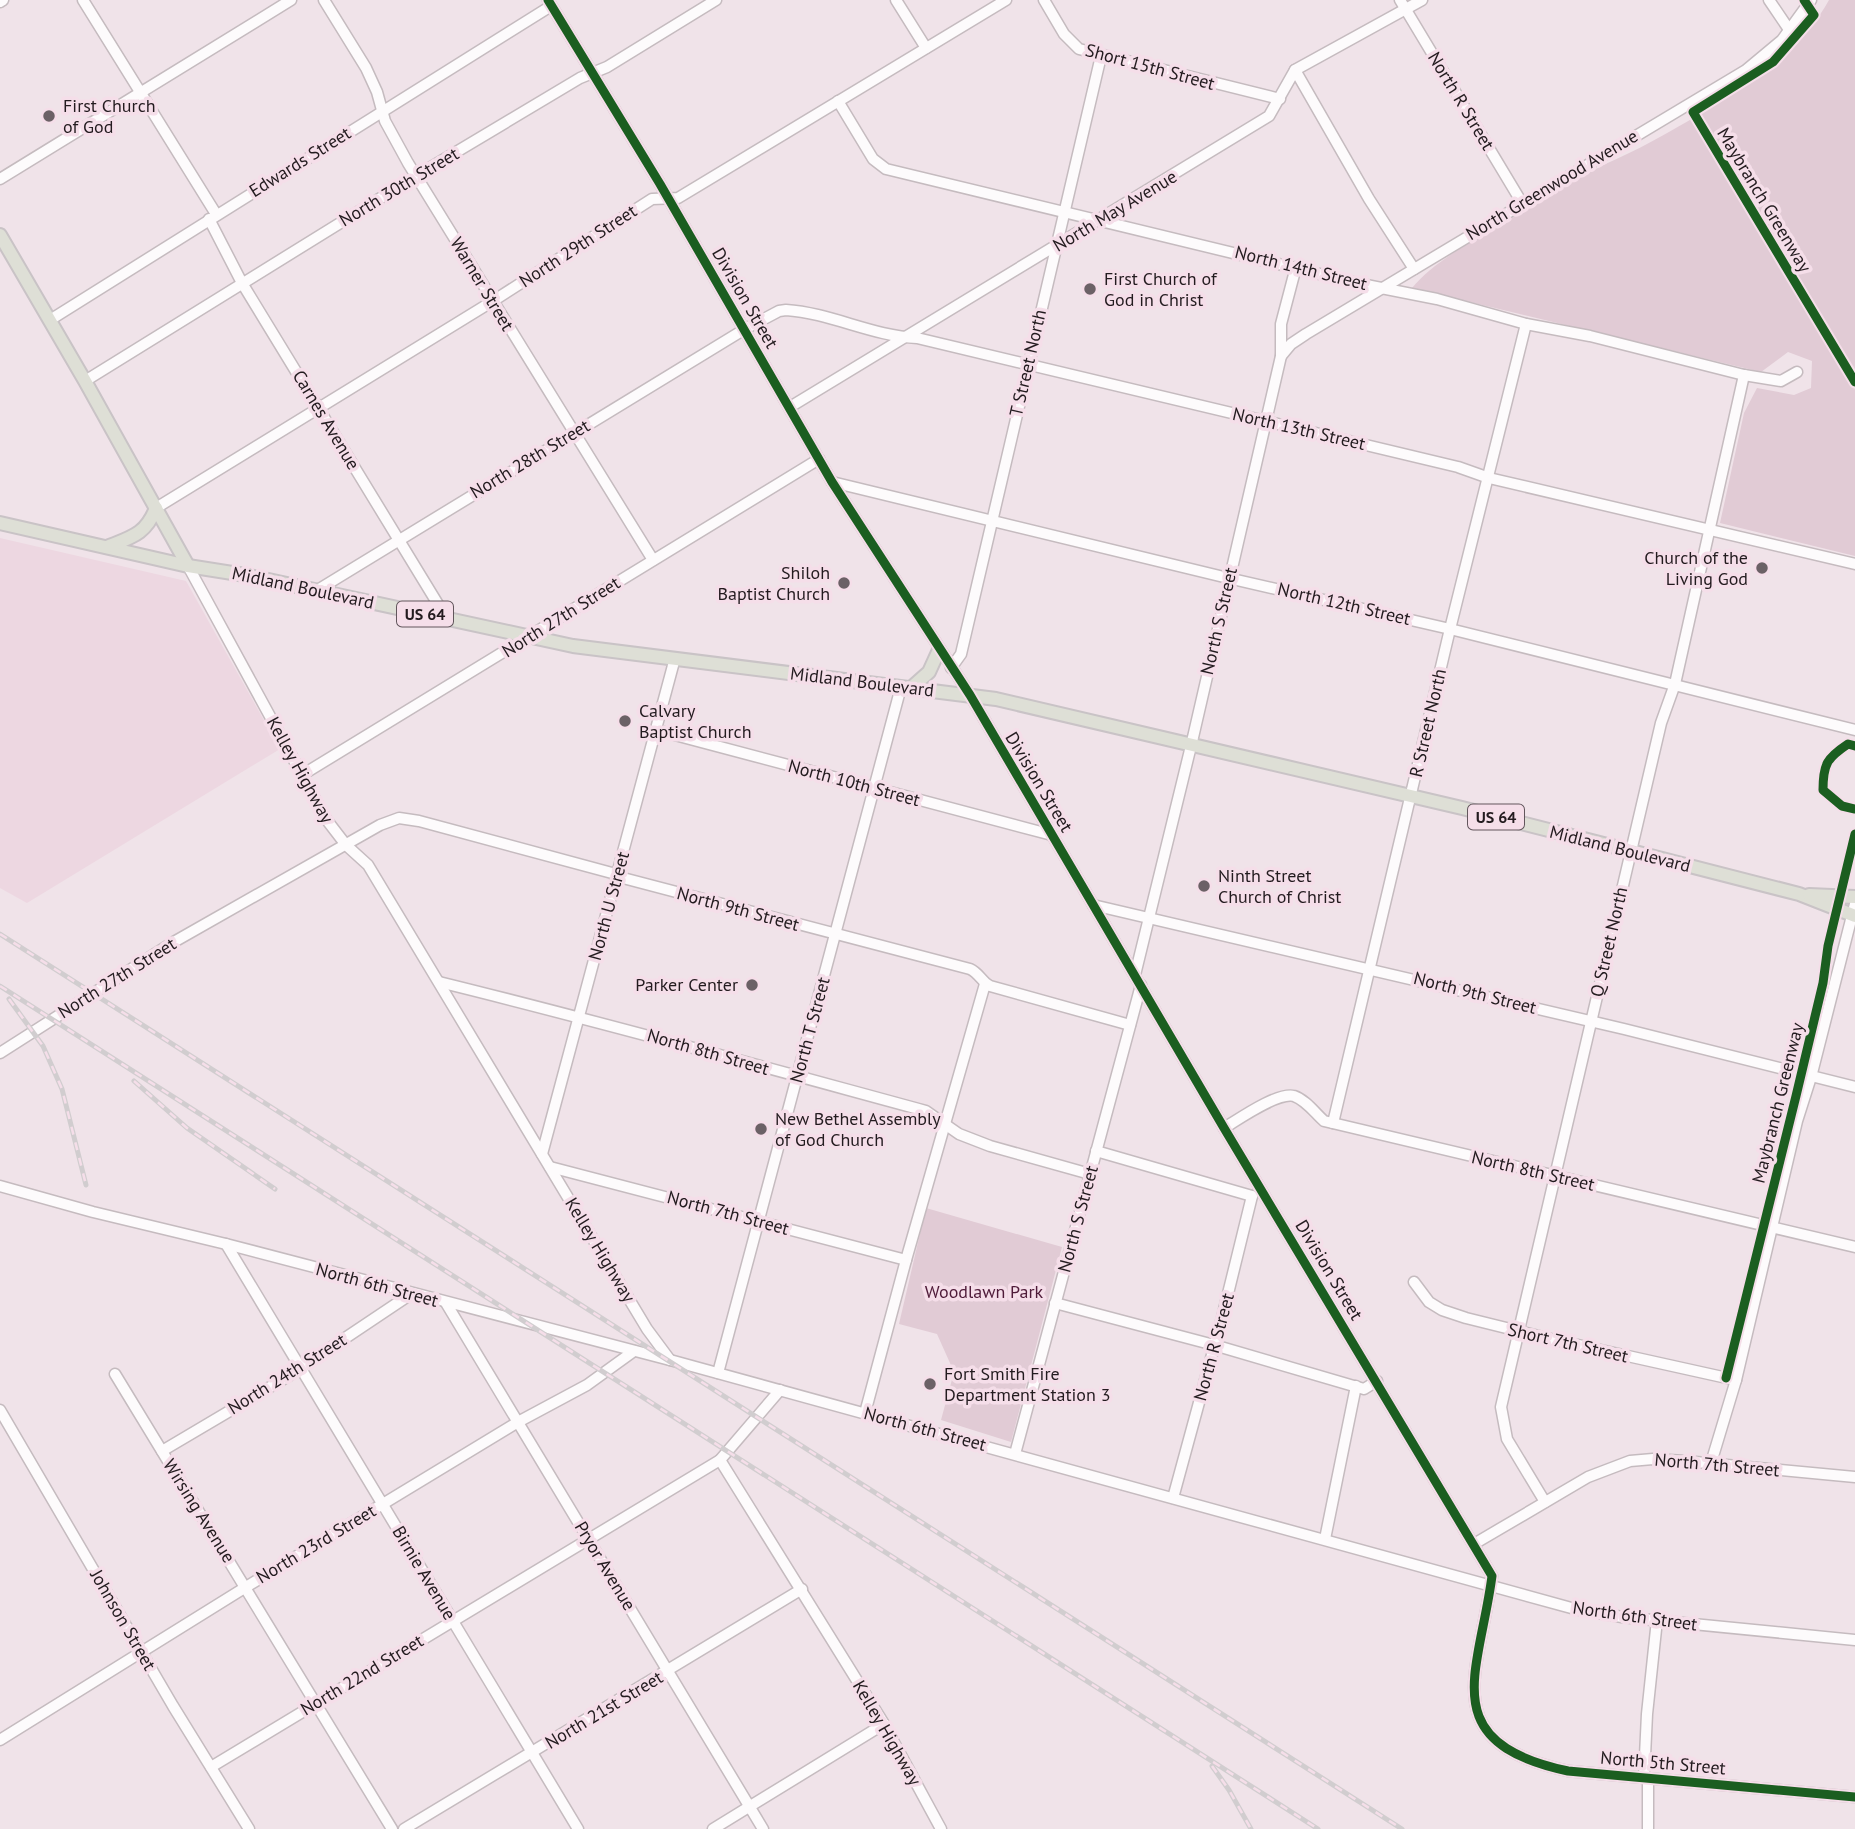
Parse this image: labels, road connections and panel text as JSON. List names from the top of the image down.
{
  "streets": {
    "main road": ["Midland Boulevard", "US 64", "Kelley Highway"],
    "street": [
      "Short 15th Street",
      "North R Street",
      "Edwards Street",
      "North Greenwood Avenue",
      "North 30th Street",
      "North May Avenue",
      "North 29th Street",
      "North 14th Street",
      "Warner Street",
      "Division Street",
      "T Street North",
      "Carnes Avenue",
      "North 13th Street",
      "North 28th Street",
      "North 12th Street",
      "North 27th Street",
      "North S Street",
      "R Street North",
      "North 10th Street",
      "North U Street",
      "North 9th Street",
      "Q Street North",
      "North T Street",
      "North 8th Street",
      "North 7th Street",
      "North 6th Street",
      "Short 7th Street",
      "North 24th Street",
      "Wirsing Avenue",
      "North 23rd Street",
      "Pryor Avenue",
      "Birnie Avenue",
      "Johnson Street",
      "North 22nd Street",
      "North 21st Street",
      "North 5th Street"
    ],
    "cycle path": ["Maybranch Greenway"]
  },
  "crossings": [
    ["Short 15th Street", "North May Avenue"],
    ["Short 15th Street", "T Street North"],
    ["North R Street", "North Greenwood Avenue"],
    ["North R Street", "North 6th Street"],
    ["Edwards Street", "Warner Street"],
    ["Edwards Street", "Division Street"],
    ["Edwards Street", "Carnes Avenue"],
    ["Edwards Street", "Kelley Highway"],
    ["North Greenwood Avenue", "North 14th Street"],
    ["North Greenwood Avenue", "North S Street"],
    ["North 30th Street", "Warner Street"],
    ["North 30th Street", "Division Street"],
    ["North 30th Street", "Carnes Avenue"],
    ["North 30th Street", "Kelley Highway"],
    ["North May Avenue", "North 14th Street"],
    ["North May Avenue", "Division Street"],
    ["North May Avenue", "T Street North"],
    ["North May Avenue", "North 13th Street"],
    ["North 29th Street", "North 14th Street"],
    ["North 29th Street", "Warner Street"],
    ["North 29th Street", "Division Street"],
    ["North 29th Street", "Carnes Avenue"],
    ["North 29th Street", "Kelley Highway"],
    ["North 14th Street", "T Street North"],
    ["North 14th Street", "North S Street"],
    ["North 14th Street", "R Street North"],
    ["North 14th Street", "Q Street North"],
    ["Warner Street", "North 28th Street"],
    ["Warner Street", "North 27th Street"],
    ["Division Street", "T Street North"],
    ["Division Street", "North 13th Street"],
    ["Division Street", "North 28th Street"],
    ["Division Street", "Midland Boulevard"],
    ["Division Street", "North 12th Street"],
    ["Division Street", "North 27th Street"],
    ["Division Street", "North S Street"],
    ["Division Street", "North 10th Street"],
    ["Division Street", "North 9th Street"],
    ["Division Street", "North 8th Street"],
    ["Division Street", "North 7th Street"],
    ["Division Street", "North 6th Street"],
    ["Division Street", "North 5th Street"],
    ["T Street North", "North 13th Street"],
    ["T Street North", "North 12th Street"],
    ["Carnes Avenue", "North 28th Street"],
    ["Carnes Avenue", "Midland Boulevard"],
    ["North 13th Street", "North 28th Street"],
    ["North 13th Street", "North S Street"],
    ["North 13th Street", "R Street North"],
    ["North 13th Street", "Q Street North"],
    ["North 28th Street", "Midland Boulevard"],
    ["Midland Boulevard", "North 27th Street"],
    ["Midland Boulevard", "North S Street"],
    ["Midland Boulevard", "R Street North"],
    ["Midland Boulevard", "Kelley Highway"],
    ["Midland Boulevard", "North U Street"],
    ["Midland Boulevard", "Q Street North"],
    ["Midland Boulevard", "North T Street"],
    ["North 12th Street", "North S Street"],
    ["North 12th Street", "R Street North"],
    ["North 12th Street", "Q Street North"],
    ["North 27th Street", "Kelley Highway"],
    ["North 27th Street", "North 9th Street"],
    ["North S Street", "North 9th Street"],
    ["North S Street", "North 8th Street"],
    ["North S Street", "North 6th Street"],
    ["R Street North", "North 9th Street"],
    ["R Street North", "North 8th Street"],
    ["Kelley Highway", "North U Street"],
    ["Kelley Highway", "North 9th Street"],
    ["Kelley Highway", "North 8th Street"],
    ["Kelley Highway", "North 7th Street"],
    ["Kelley Highway", "North 6th Street"],
    ["Kelley Highway", "North 22nd Street"],
    ["Kelley Highway", "North 21st Street"],
    ["North 10th Street", "North U Street"],
    ["North 10th Street", "North T Street"],
    ["North U Street", "North 9th Street"],
    ["North U Street", "North 8th Street"],
    ["North 9th Street", "Q Street North"],
    ["North 9th Street", "North T Street"],
    ["Q Street North", "North 8th Street"],
    ["Q Street North", "North 7th Street"],
    ["Q Street North", "Short 7th Street"],
    ["North T Street", "North 8th Street"],
    ["North T Street", "North 7th Street"],
    ["North T Street", "North 6th Street"],
    ["North 6th Street", "North 24th Street"],
    ["North 6th Street", "North 23rd Street"],
    ["North 6th Street", "Pryor Avenue"],
    ["North 6th Street", "Birnie Avenue"],
    ["North 6th Street", "North 22nd Street"],
    ["North 6th Street", "North 5th Street"],
    ["North 24th Street", "Wirsing Avenue"],
    ["North 24th Street", "Birnie Avenue"],
    ["Wirsing Avenue", "North 23rd Street"],
    ["Wirsing Avenue", "North 22nd Street"],
    ["North 23rd Street", "Pryor Avenue"],
    ["North 23rd Street", "Birnie Avenue"],
    ["North 23rd Street", "Johnson Street"],
    ["Pryor Avenue", "North 22nd Street"],
    ["Pryor Avenue", "North 21st Street"],
    ["Birnie Avenue", "North 22nd Street"],
    ["Birnie Avenue", "North 21st Street"],
    ["Johnson Street", "North 22nd Street"]
  ],
  "parks": ["Woodlawn Park"],
  "places": [
    "First Church of God",
    "First Church of God in Christ",
    "Church of the Living God",
    "Shiloh Baptist Church",
    "Calvary Baptist Church",
    "Ninth Street Church of Christ",
    "Parker Center",
    "New Bethel Assembly of God Church",
    "Fort Smith Fire Department Station 3"
  ]
}
